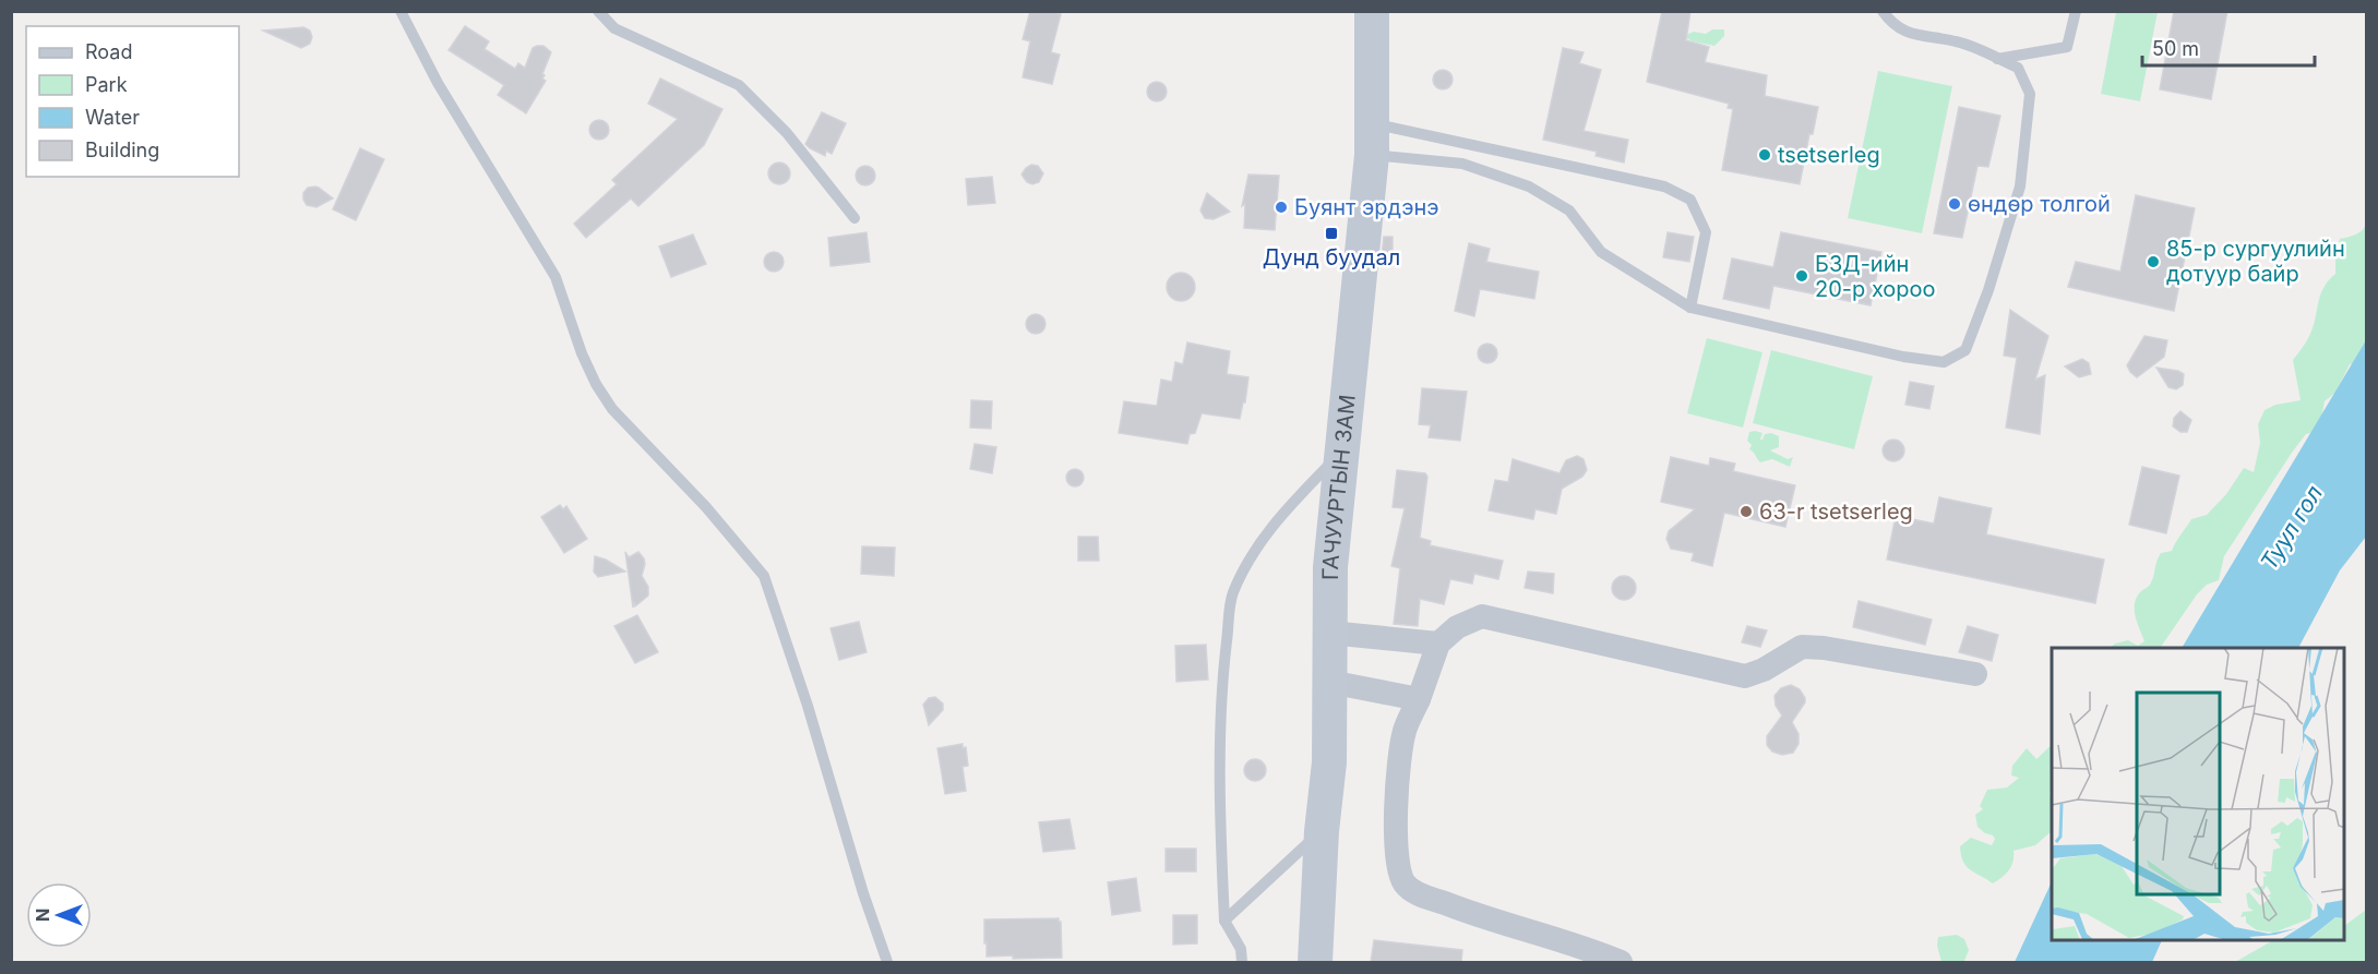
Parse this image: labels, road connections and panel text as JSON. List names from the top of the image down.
{
  "streets": {
    "main road": ["ГАЧУУРТЫН ЗАМ"]
  },
  "water": ["Туул гол"],
  "places": {
    "other": [
      "tsetserleg",
      "өндөр толгой",
      "Буянт эрдэнэ",
      "85-р сургуулийн дотуур байр",
      "БЗД-ийн 20-р хороо",
      "63-r tsetserleg"
    ],
    "transit": ["Дунд буудал"]
  },
  "legend": [
    "Road",
    "Park",
    "Water",
    "Building"
  ],
  "scale_bar": "50 m",
  "north": "left"
}
